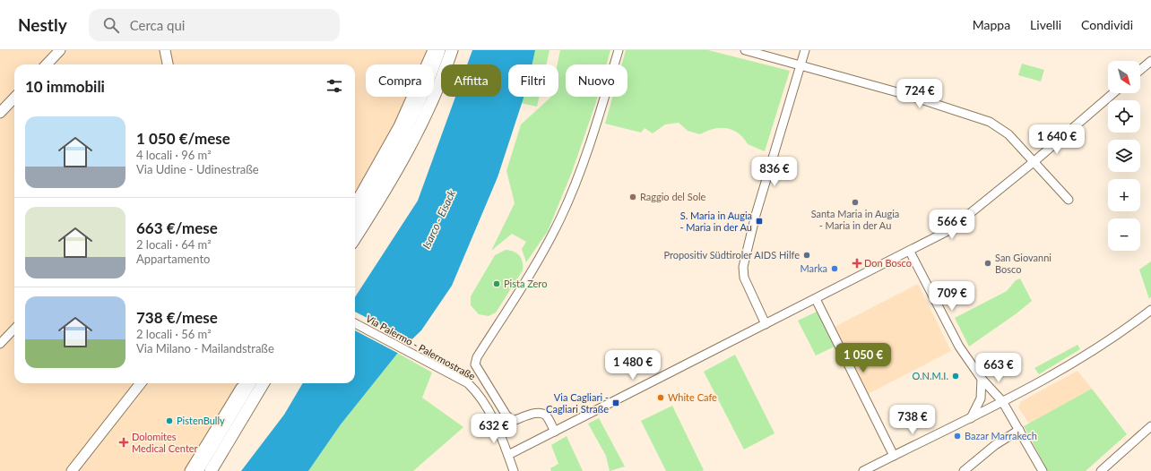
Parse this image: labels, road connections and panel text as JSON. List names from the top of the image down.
{
  "streets": {
    "street": ["Via Palermo - Palermostraße"]
  },
  "water": ["Isarco - Eisack"],
  "places": {
    "other": [
      "Raggio del Sole",
      "Santa Maria in Augia - Maria in der Au",
      "Propositiv Südtiroler AIDS Hilfe",
      "San Giovanni Bosco",
      "Marka",
      "Pista Zero",
      "O.N.M.I.",
      "White Cafe",
      "PistenBully",
      "Bazar Marrakech"
    ],
    "transit": ["S. Maria in Augia - Maria in der Au", "Via Cagliari - Cagliari Straße"],
    "health": ["Don Bosco", "Dolomites Medical Center"]
  },
  "north": "bottom right",
  "page": {
    "header": "Nestly",
    "search": "Cerca qui",
    "nav": ["Mappa", "Livelli", "Condividi"],
    "map_buttons": ["+", "−"],
    "chip": [
      "Compra",
      "Affitta",
      "Filtri",
      "Nuovo"
    ],
    "heading": "10 immobili",
    "price": [
      "724 €",
      "1 640 €",
      "836 €",
      "566 €",
      "709 €",
      "1 050 €",
      "1 480 €",
      "663 €",
      "738 €",
      "632 €"
    ],
    "list": [
      {
        "name": "1 050 €/mese",
        "note": "4 locali · 96 m² · Via Udine - Udinestraße"
      },
      {
        "name": "663 €/mese",
        "note": "2 locali · 64 m² · Appartamento"
      },
      {
        "name": "738 €/mese",
        "note": "2 locali · 56 m² · Via Milano - Mailandstraße"
      }
    ]
  }
}
